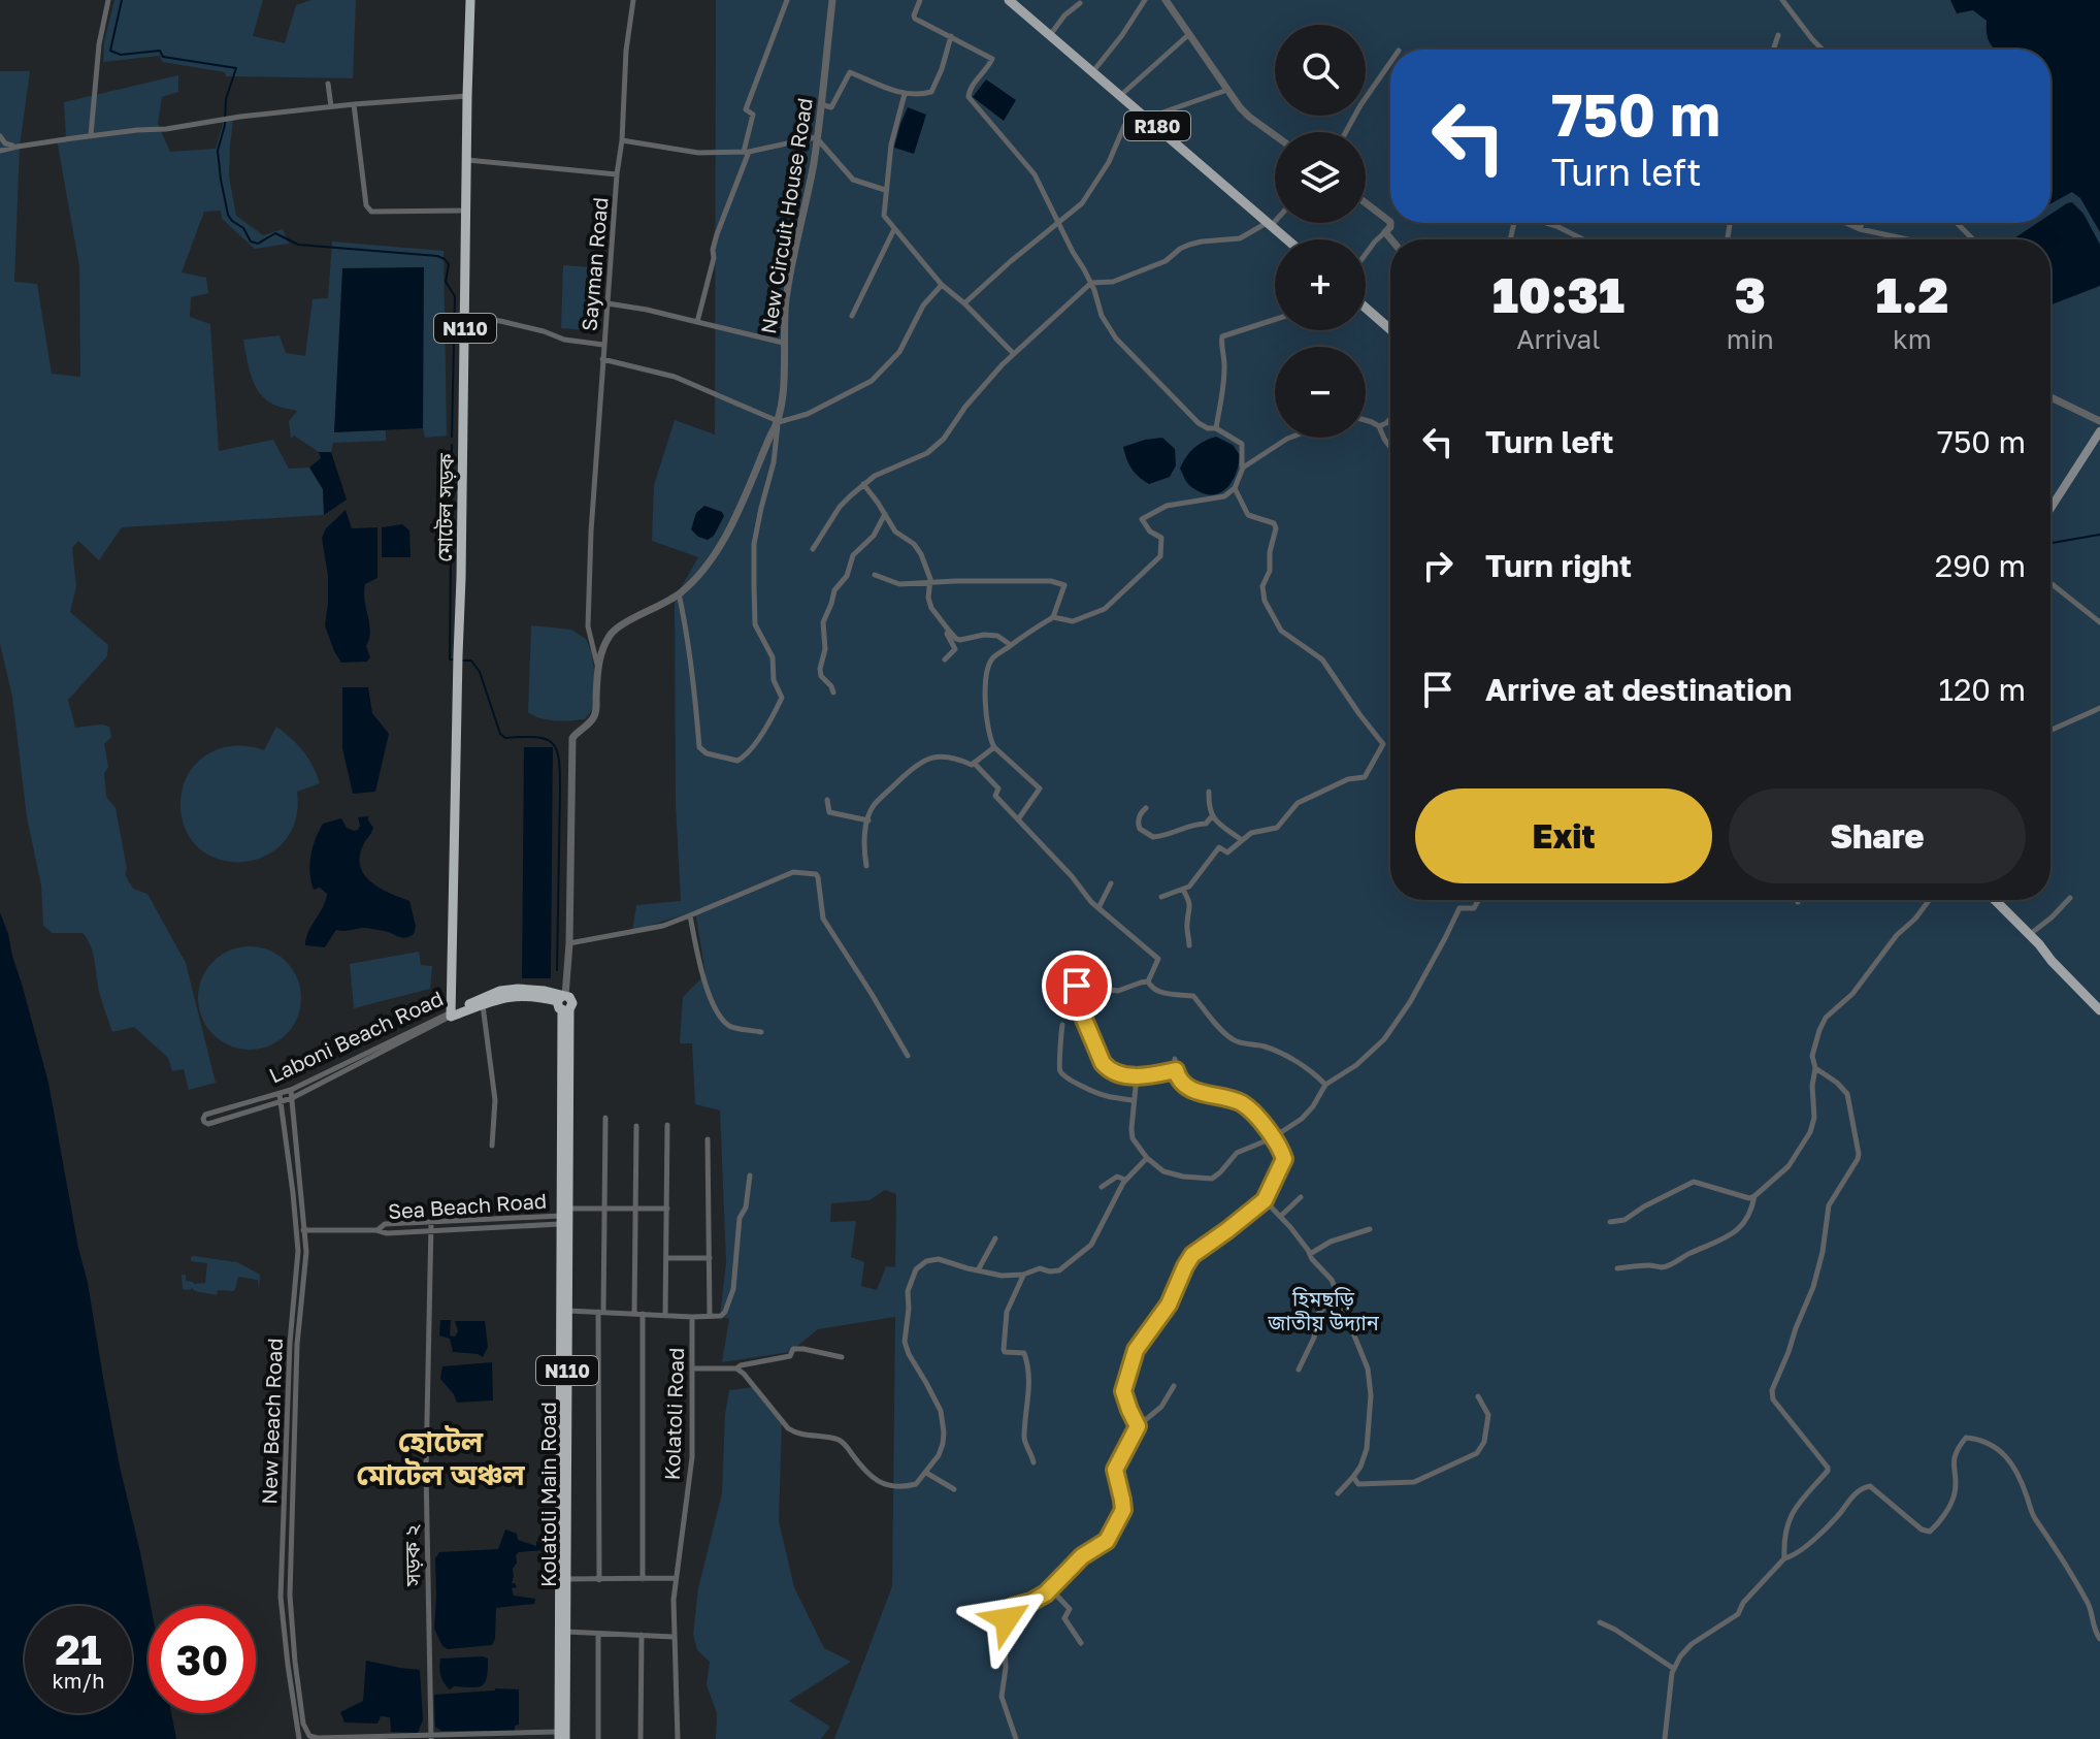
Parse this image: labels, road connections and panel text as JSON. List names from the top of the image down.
{
  "streets": {
    "highway": [
      "N110",
      "মোটেল সড়ক",
      "Laboni Beach Road",
      "Kolatoli Main Road"
    ],
    "main road": ["R180"],
    "street": [
      "New Circuit House Road",
      "Sayman Road",
      "Sea Beach Road",
      "Kolatoli Road",
      "New Beach Road",
      "সড়ক ২"
    ]
  },
  "crossings": [
    ["মোটেল সড়ক", "Laboni Beach Road"],
    ["Laboni Beach Road", "New Beach Road"],
    ["Laboni Beach Road", "Kolatoli Main Road"],
    ["Sea Beach Road", "New Beach Road"],
    ["Sea Beach Road", "Kolatoli Main Road"],
    ["Sea Beach Road", "সড়ক ২"]
  ],
  "districts": ["হোটেল মোটেল অঞ্চল"],
  "parks": ["হিমছড়ি জাতীয় উদ্যান"],
  "page": {
    "map_buttons": ["+", "−"],
    "turn": ["750 m", "Turn left"],
    "eta": [
      "10:31",
      "Arrival",
      "3",
      "min",
      "1.2",
      "km"
    ],
    "list": [
      {
        "name": "Turn left",
        "value": "750 m"
      },
      {
        "name": "Turn right",
        "value": "290 m"
      },
      {
        "name": "Arrive at destination",
        "value": "120 m"
      }
    ],
    "buttons": ["Exit", "Share"],
    "speed": "21 km/h",
    "limit": "30"
  }
}
